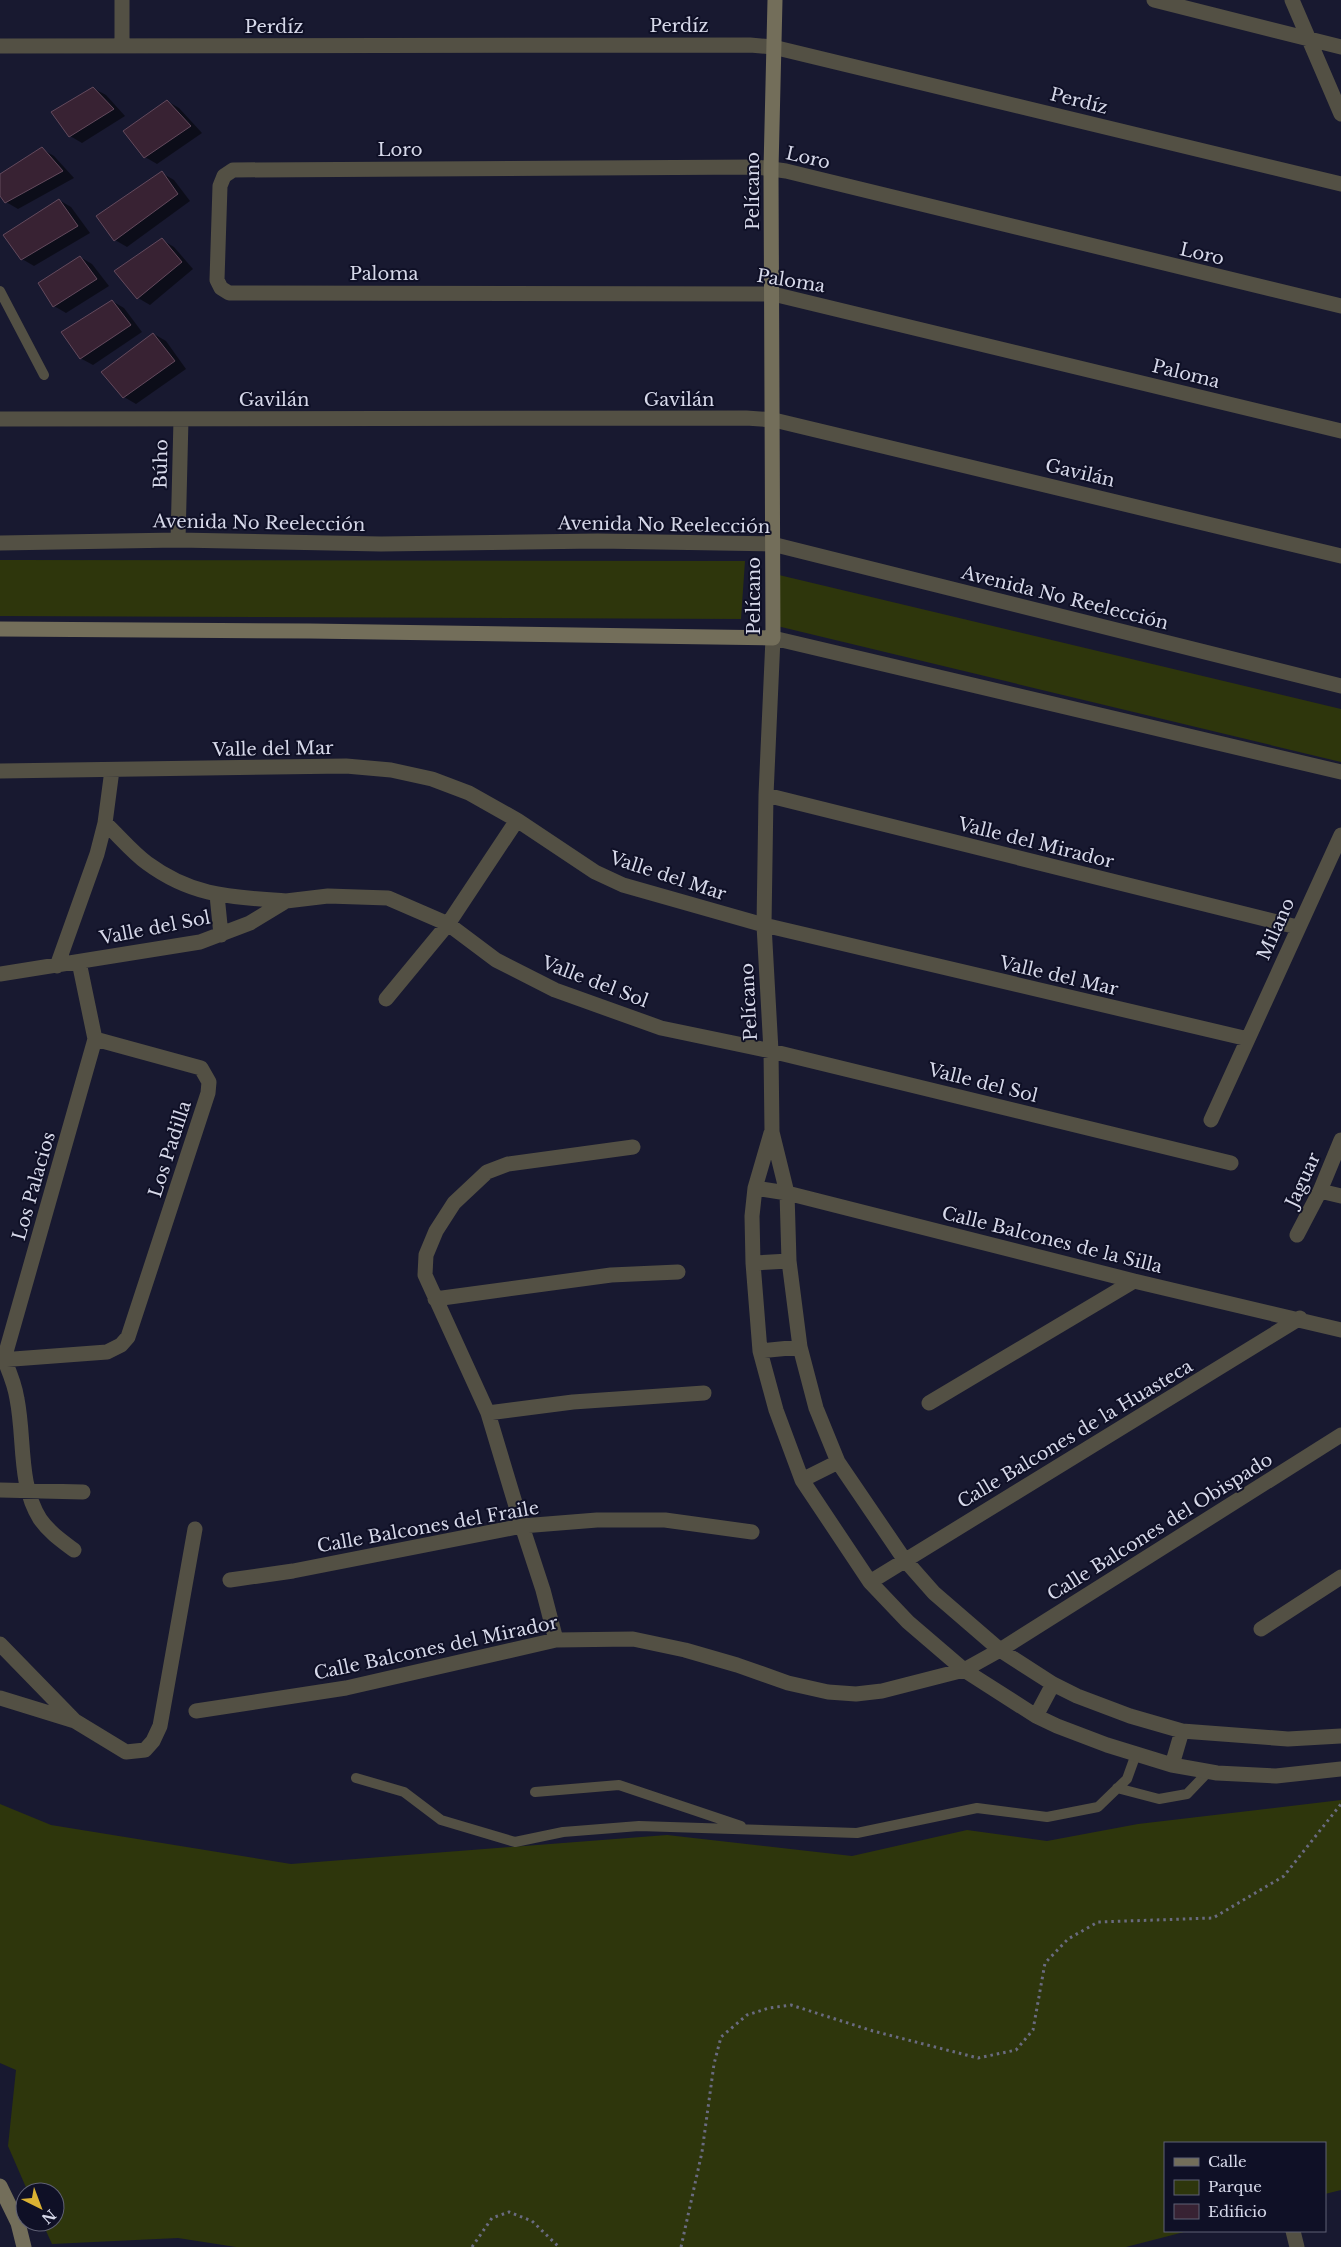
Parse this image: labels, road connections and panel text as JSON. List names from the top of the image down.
{
  "streets": {
    "street": [
      "Perdíz",
      "Loro",
      "Pelícano",
      "Paloma",
      "Gavilán",
      "Búho",
      "Avenida No Reelección",
      "Valle del Mar",
      "Valle del Mirador",
      "Valle del Sol",
      "Milano",
      "Los Padilla",
      "Jaguar",
      "Los Palacios",
      "Calle Balcones de la Silla",
      "Calle Balcones de la Huasteca",
      "Calle Balcones del Fraile",
      "Calle Balcones del Obispado",
      "Calle Balcones del Mirador"
    ]
  },
  "crossings": [
    ["Perdíz", "Pelícano"],
    ["Loro", "Pelícano"],
    ["Loro", "Paloma"],
    ["Pelícano", "Paloma"],
    ["Pelícano", "Gavilán"],
    ["Pelícano", "Avenida No Reelección"],
    ["Pelícano", "Valle del Mar"],
    ["Pelícano", "Valle del Mirador"],
    ["Pelícano", "Valle del Sol"],
    ["Pelícano", "Calle Balcones de la Silla"],
    ["Pelícano", "Calle Balcones de la Huasteca"],
    ["Pelícano", "Calle Balcones del Obispado"],
    ["Pelícano", "Calle Balcones del Mirador"],
    ["Gavilán", "Búho"],
    ["Búho", "Avenida No Reelección"],
    ["Valle del Mar", "Milano"],
    ["Valle del Mirador", "Milano"],
    ["Valle del Sol", "Los Palacios"],
    ["Los Padilla", "Los Palacios"],
    ["Calle Balcones de la Silla", "Calle Balcones de la Huasteca"],
    ["Calle Balcones del Obispado", "Calle Balcones del Mirador"]
  ],
  "legend": ["Calle", "Parque", "Edificio"],
  "north": "bottom right"
}
